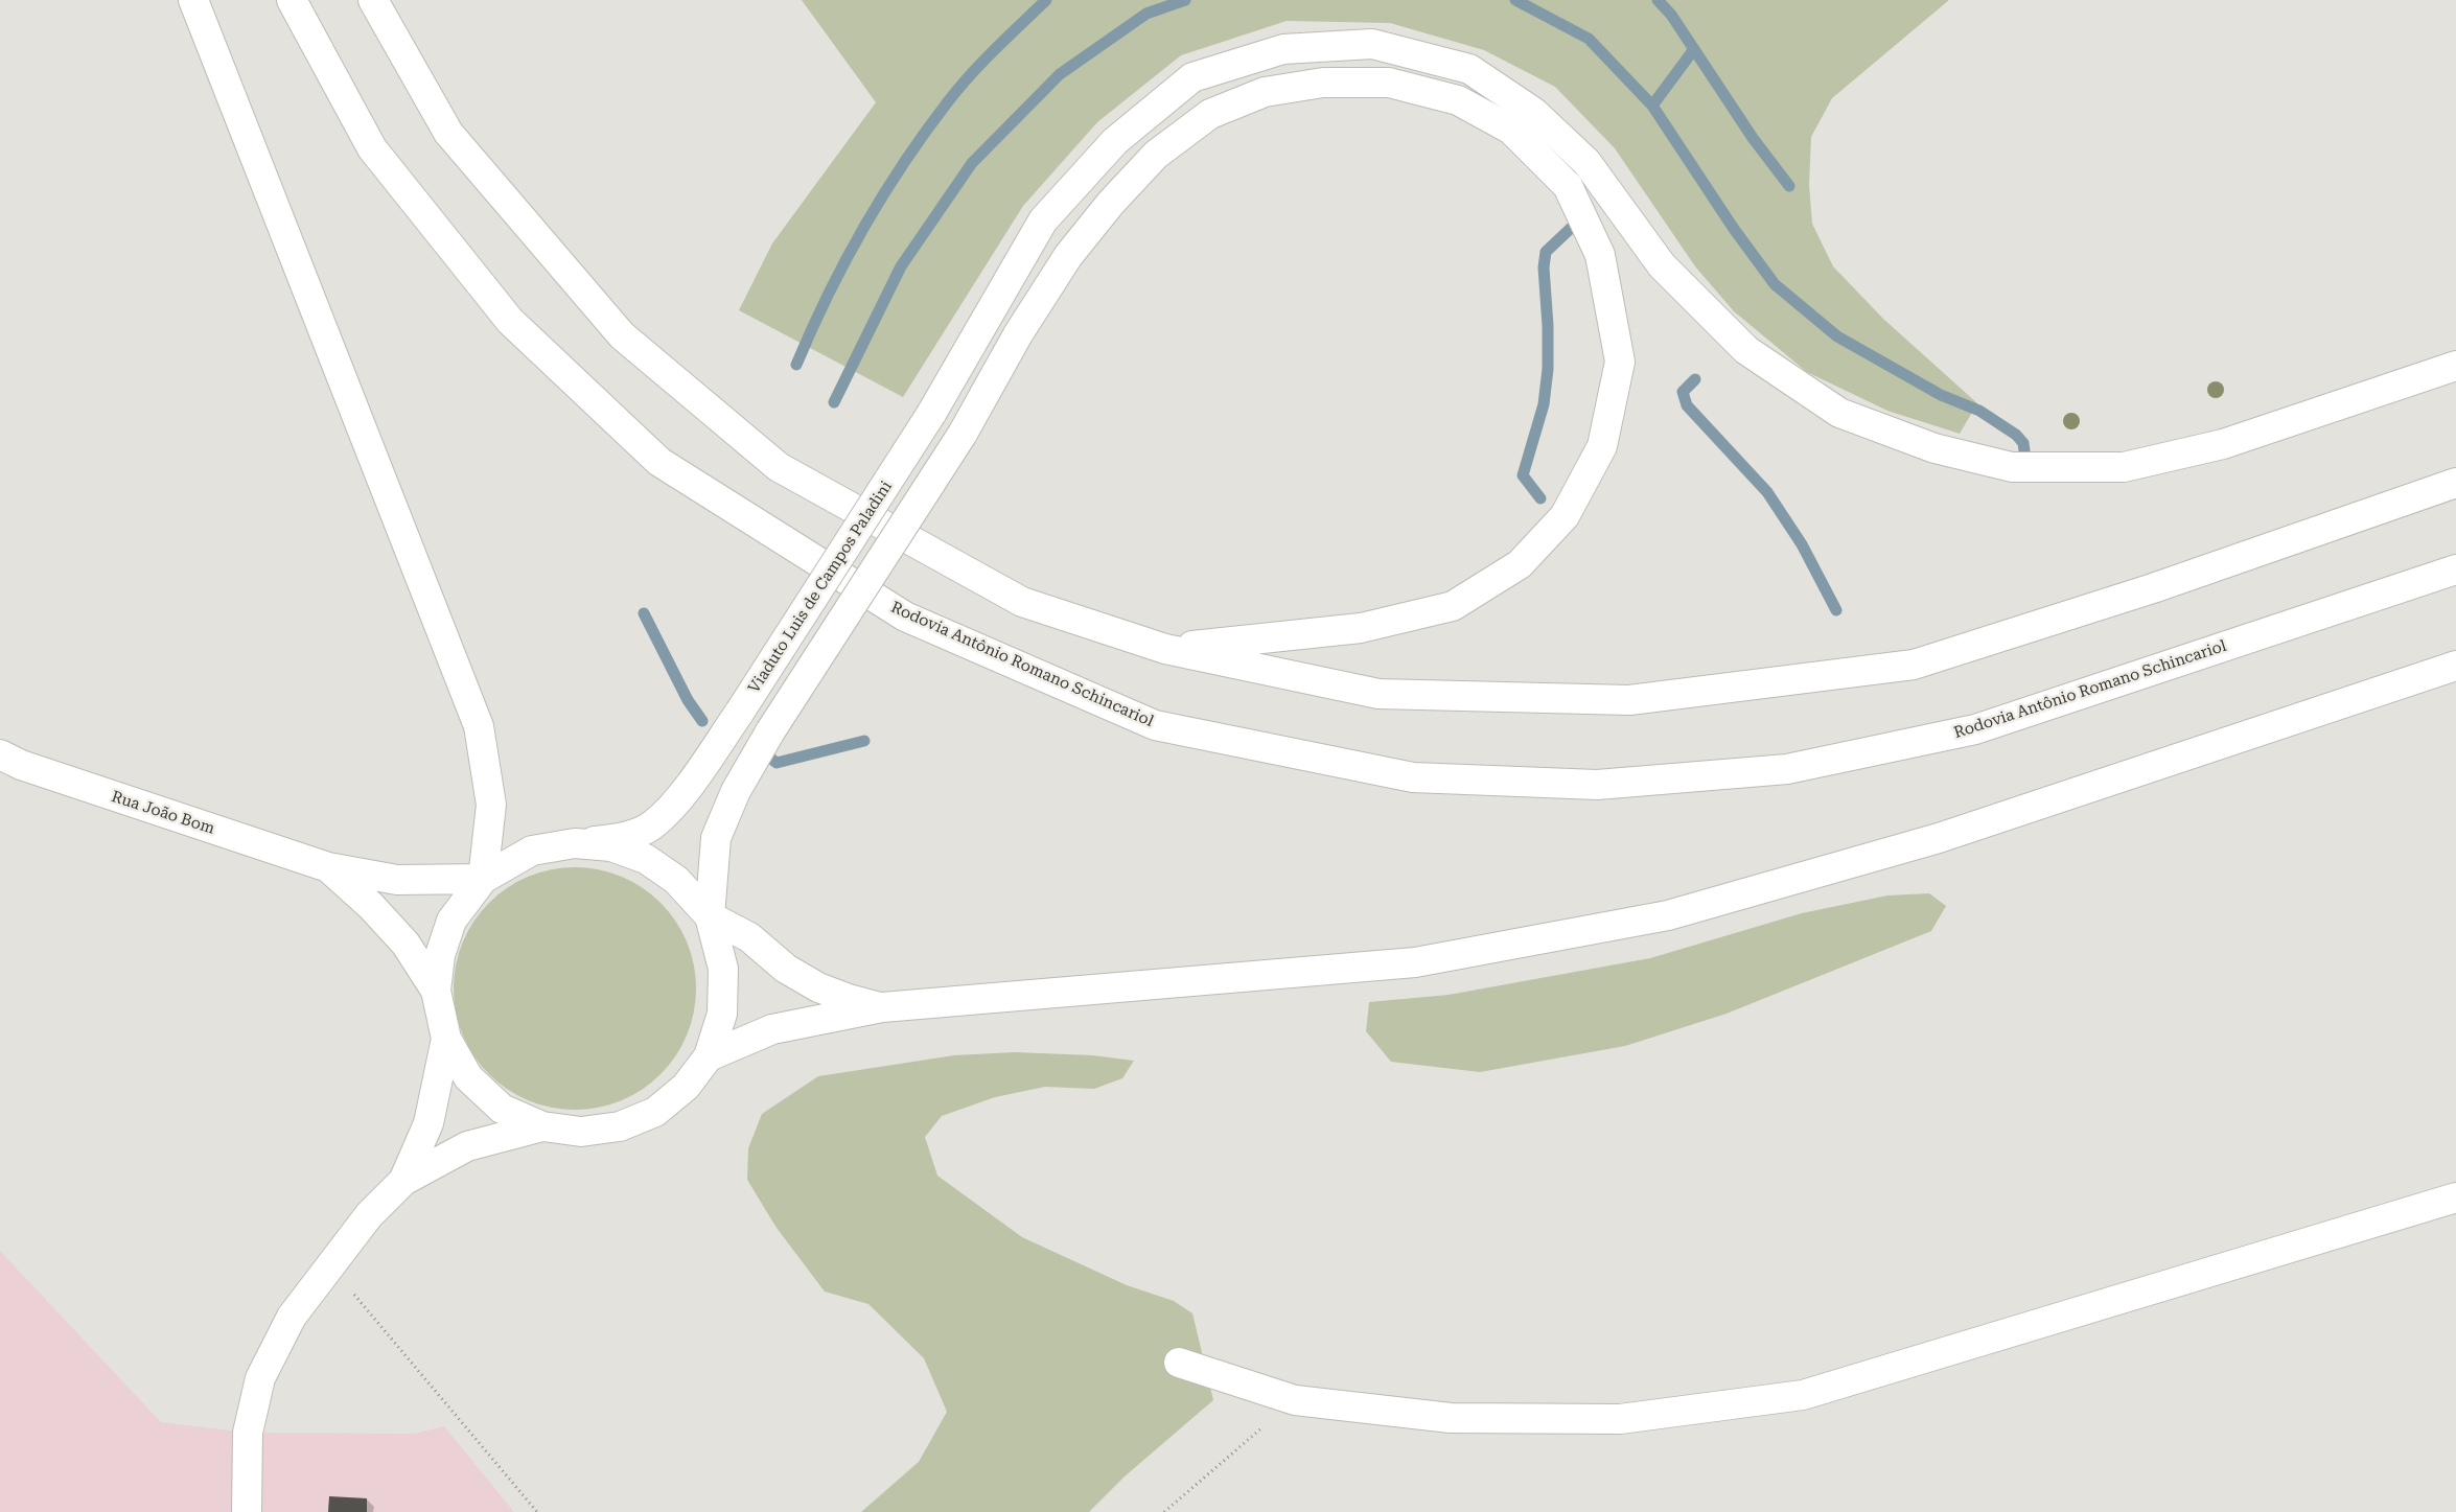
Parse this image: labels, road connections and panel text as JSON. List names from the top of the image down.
{
  "streets": {
    "main road": ["Viaduto Luis de Campos Paladini", "Rodovia Antônio Romano Schincariol", "Rua João Bom"]
  }
}
